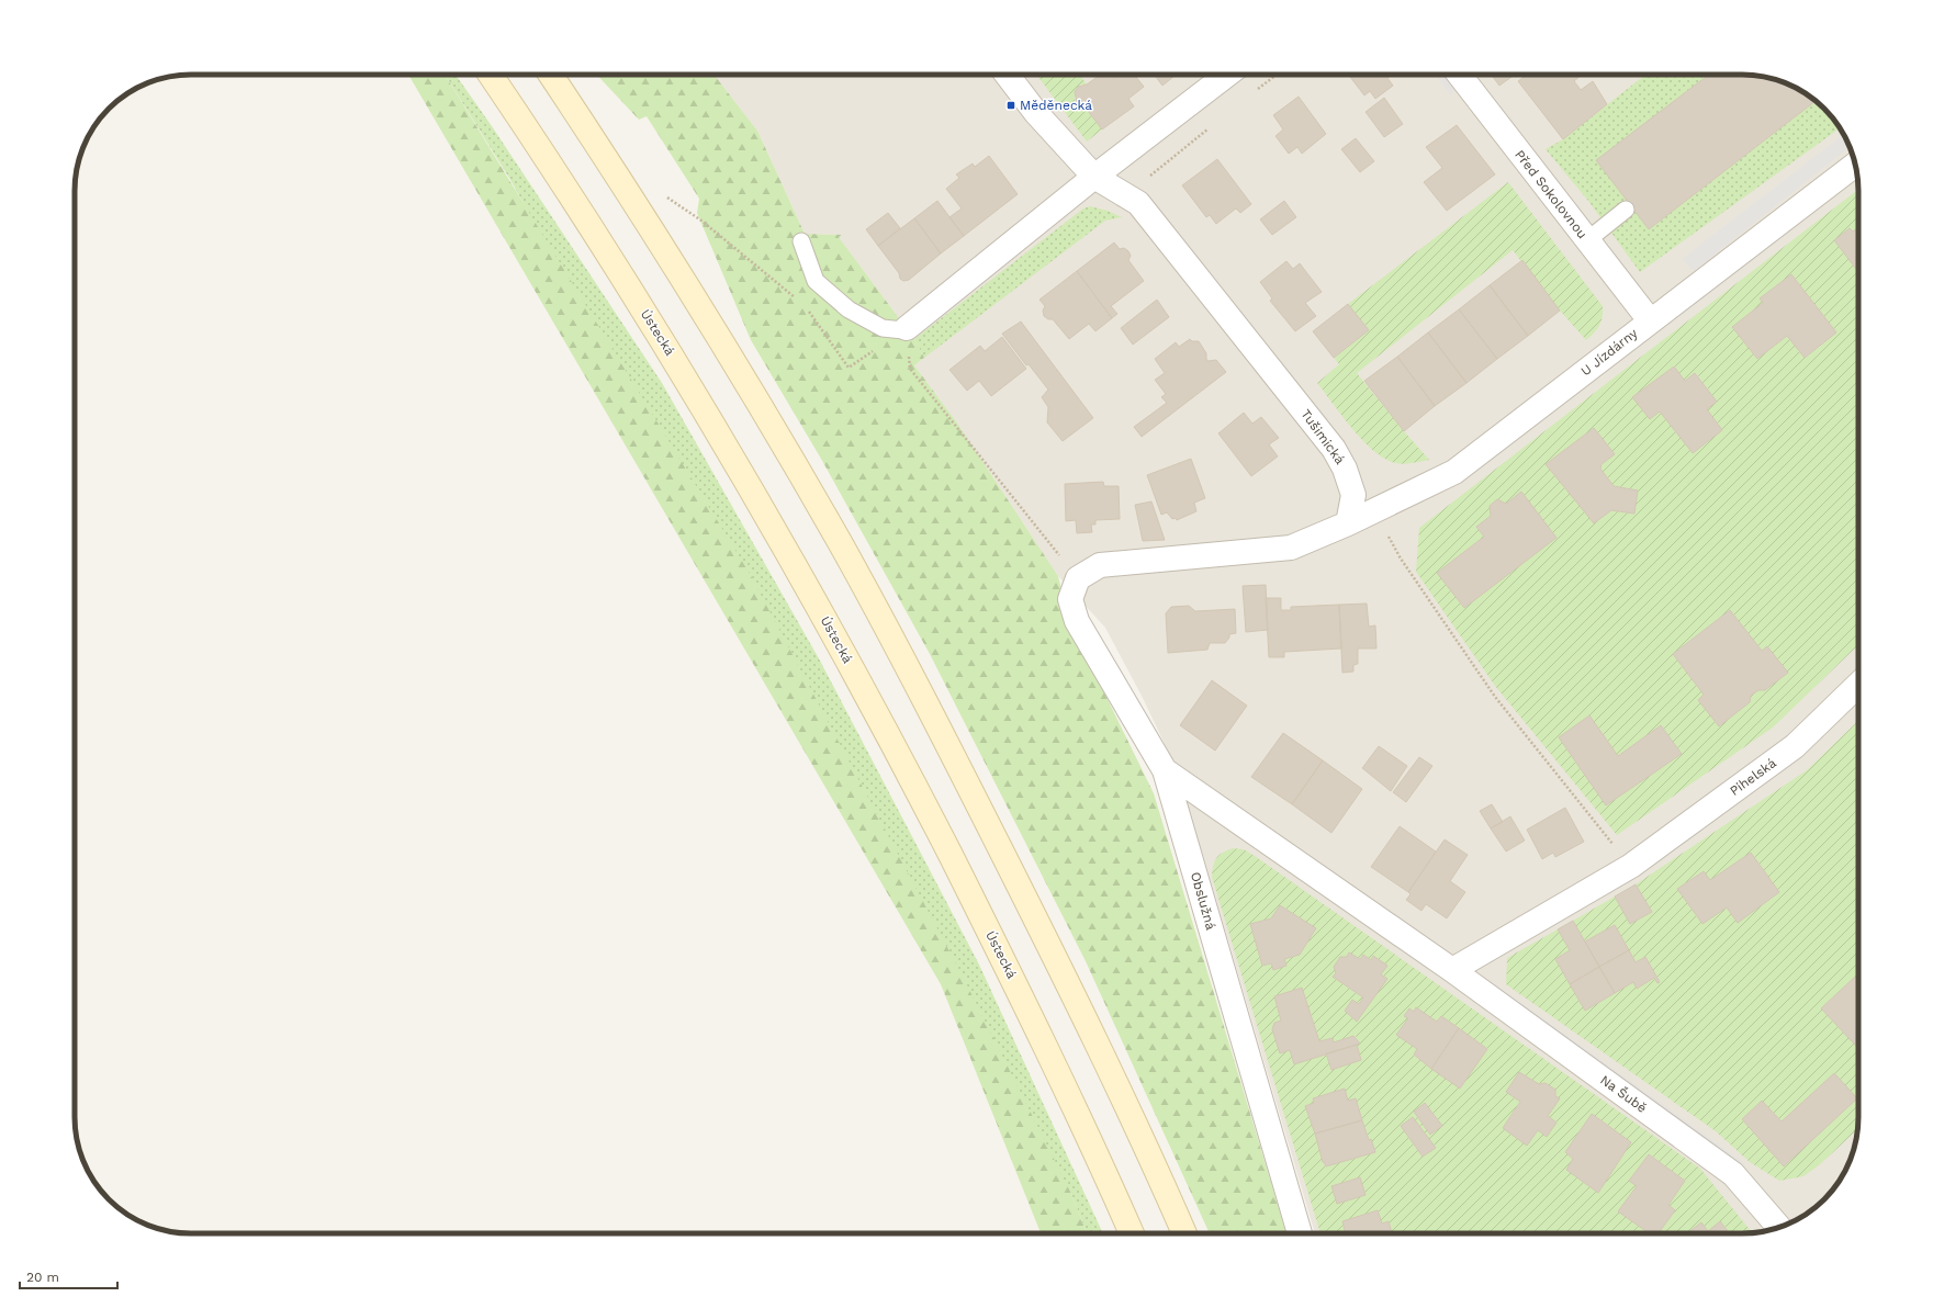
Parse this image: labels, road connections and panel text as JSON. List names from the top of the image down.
{
  "streets": {
    "main road": ["Ústecká"],
    "street": [
      "Před Sokolovnou",
      "U Jízdárny",
      "Tušimická",
      "Pihelská",
      "Obslužná",
      "Na Šubě"
    ]
  },
  "crossings": [
    ["Před Sokolovnou", "U Jízdárny"],
    ["U Jízdárny", "Tušimická"],
    ["Pihelská", "Na Šubě"],
    ["Obslužná", "Na Šubě"]
  ],
  "places": {
    "transit": ["Měděnecká"]
  },
  "scale_bar": "20 m"
}
